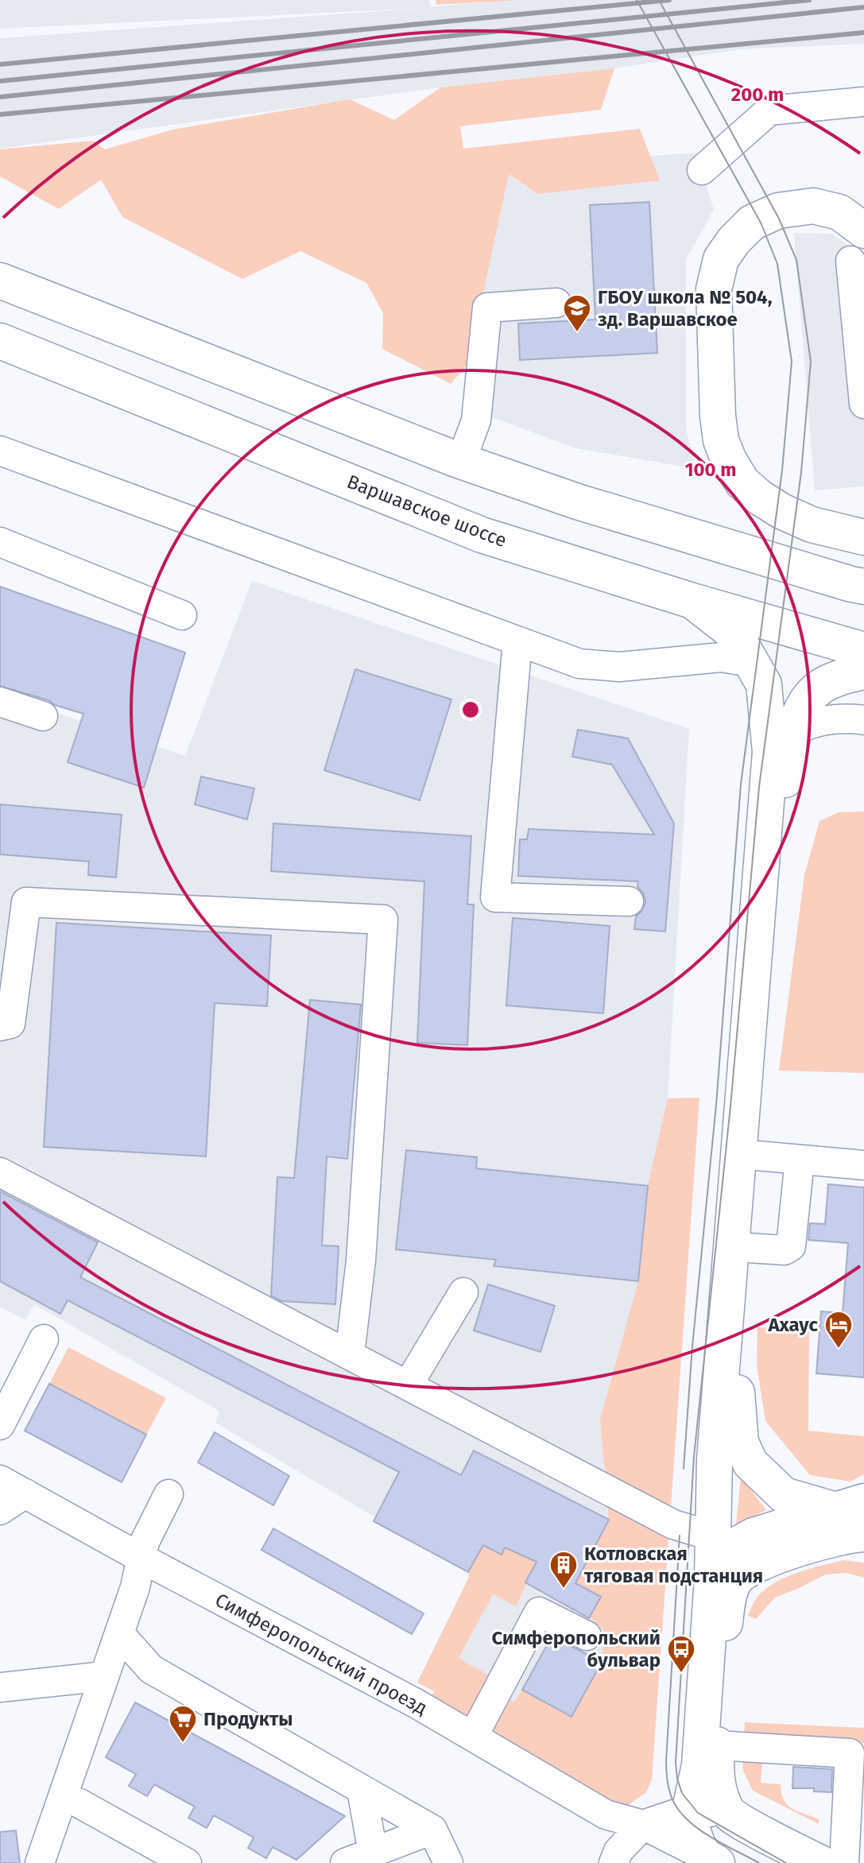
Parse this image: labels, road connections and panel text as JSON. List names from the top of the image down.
{
  "streets": {
    "main road": ["Варшавское шоссе"],
    "street": ["Симферопольский проезд"]
  },
  "places": {
    "school or university": ["ГБОУ школа № 504, зд. Варшавское"],
    "hotel": ["Ахаус"],
    "building": ["Котловская тяговая подстанция"],
    "bus stop": ["Симферопольский бульвар"],
    "supermarket": ["Продукты"]
  },
  "rings": ["200 m", "100 m"]
}
